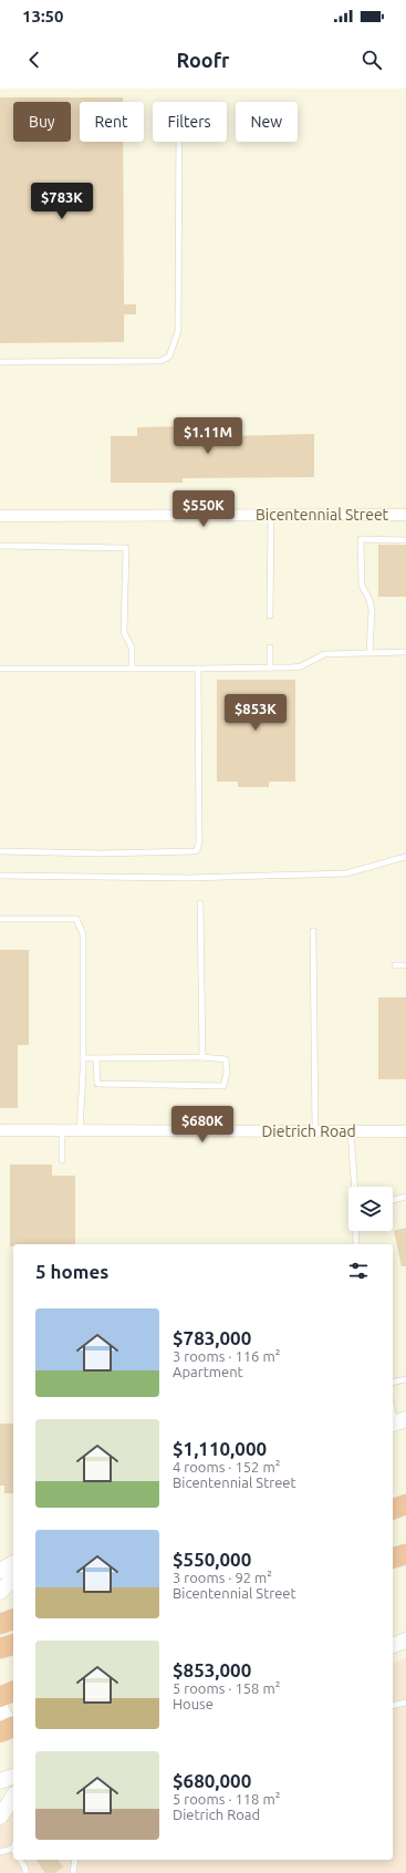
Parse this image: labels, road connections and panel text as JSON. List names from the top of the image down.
{
  "streets": {
    "street": ["Bicentennial Street", "Dietrich Road"]
  },
  "page": {
    "status": "13:50",
    "header": "Roofr",
    "chip": [
      "Buy",
      "Rent",
      "Filters",
      "New"
    ],
    "price": [
      "$783K",
      "$1.11M",
      "$550K",
      "$853K",
      "$680K"
    ],
    "heading": "5 homes",
    "list": [
      {
        "name": "$783,000",
        "note": "3 rooms · 116 m² · Apartment"
      },
      {
        "name": "$1,110,000",
        "note": "4 rooms · 152 m² · Bicentennial Street"
      },
      {
        "name": "$550,000",
        "note": "3 rooms · 92 m² · Bicentennial Street"
      },
      {
        "name": "$853,000",
        "note": "5 rooms · 158 m² · House"
      },
      {
        "name": "$680,000",
        "note": "5 rooms · 118 m² · Dietrich Road"
      }
    ]
  }
}
